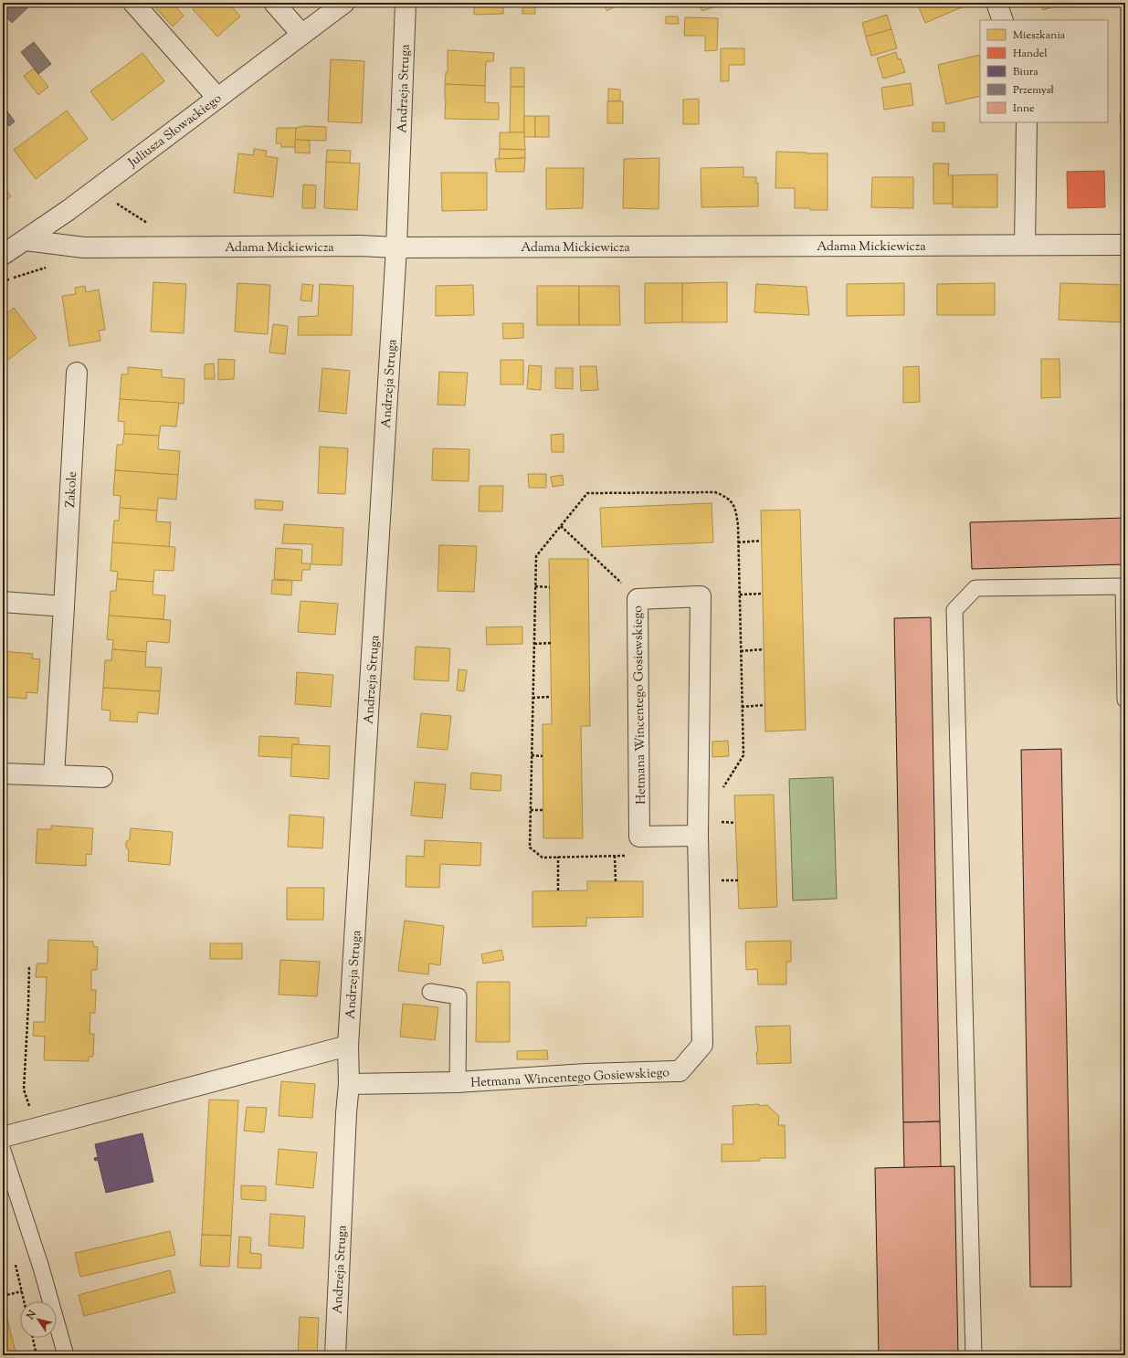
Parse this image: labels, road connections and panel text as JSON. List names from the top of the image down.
{
  "streets": {
    "street": [
      "Andrzeja Struga",
      "Juliusza Słowackiego",
      "Adama Mickiewicza",
      "Zakole",
      "Hetmana Wincentego Gosiewskiego"
    ]
  },
  "crossings": [
    ["Andrzeja Struga", "Adama Mickiewicza"],
    ["Andrzeja Struga", "Hetmana Wincentego Gosiewskiego"],
    ["Juliusza Słowackiego", "Adama Mickiewicza"]
  ],
  "legend": [
    "Mieszkania",
    "Handel",
    "Biura",
    "Przemysł",
    "Inne"
  ],
  "north": "top left"
}
